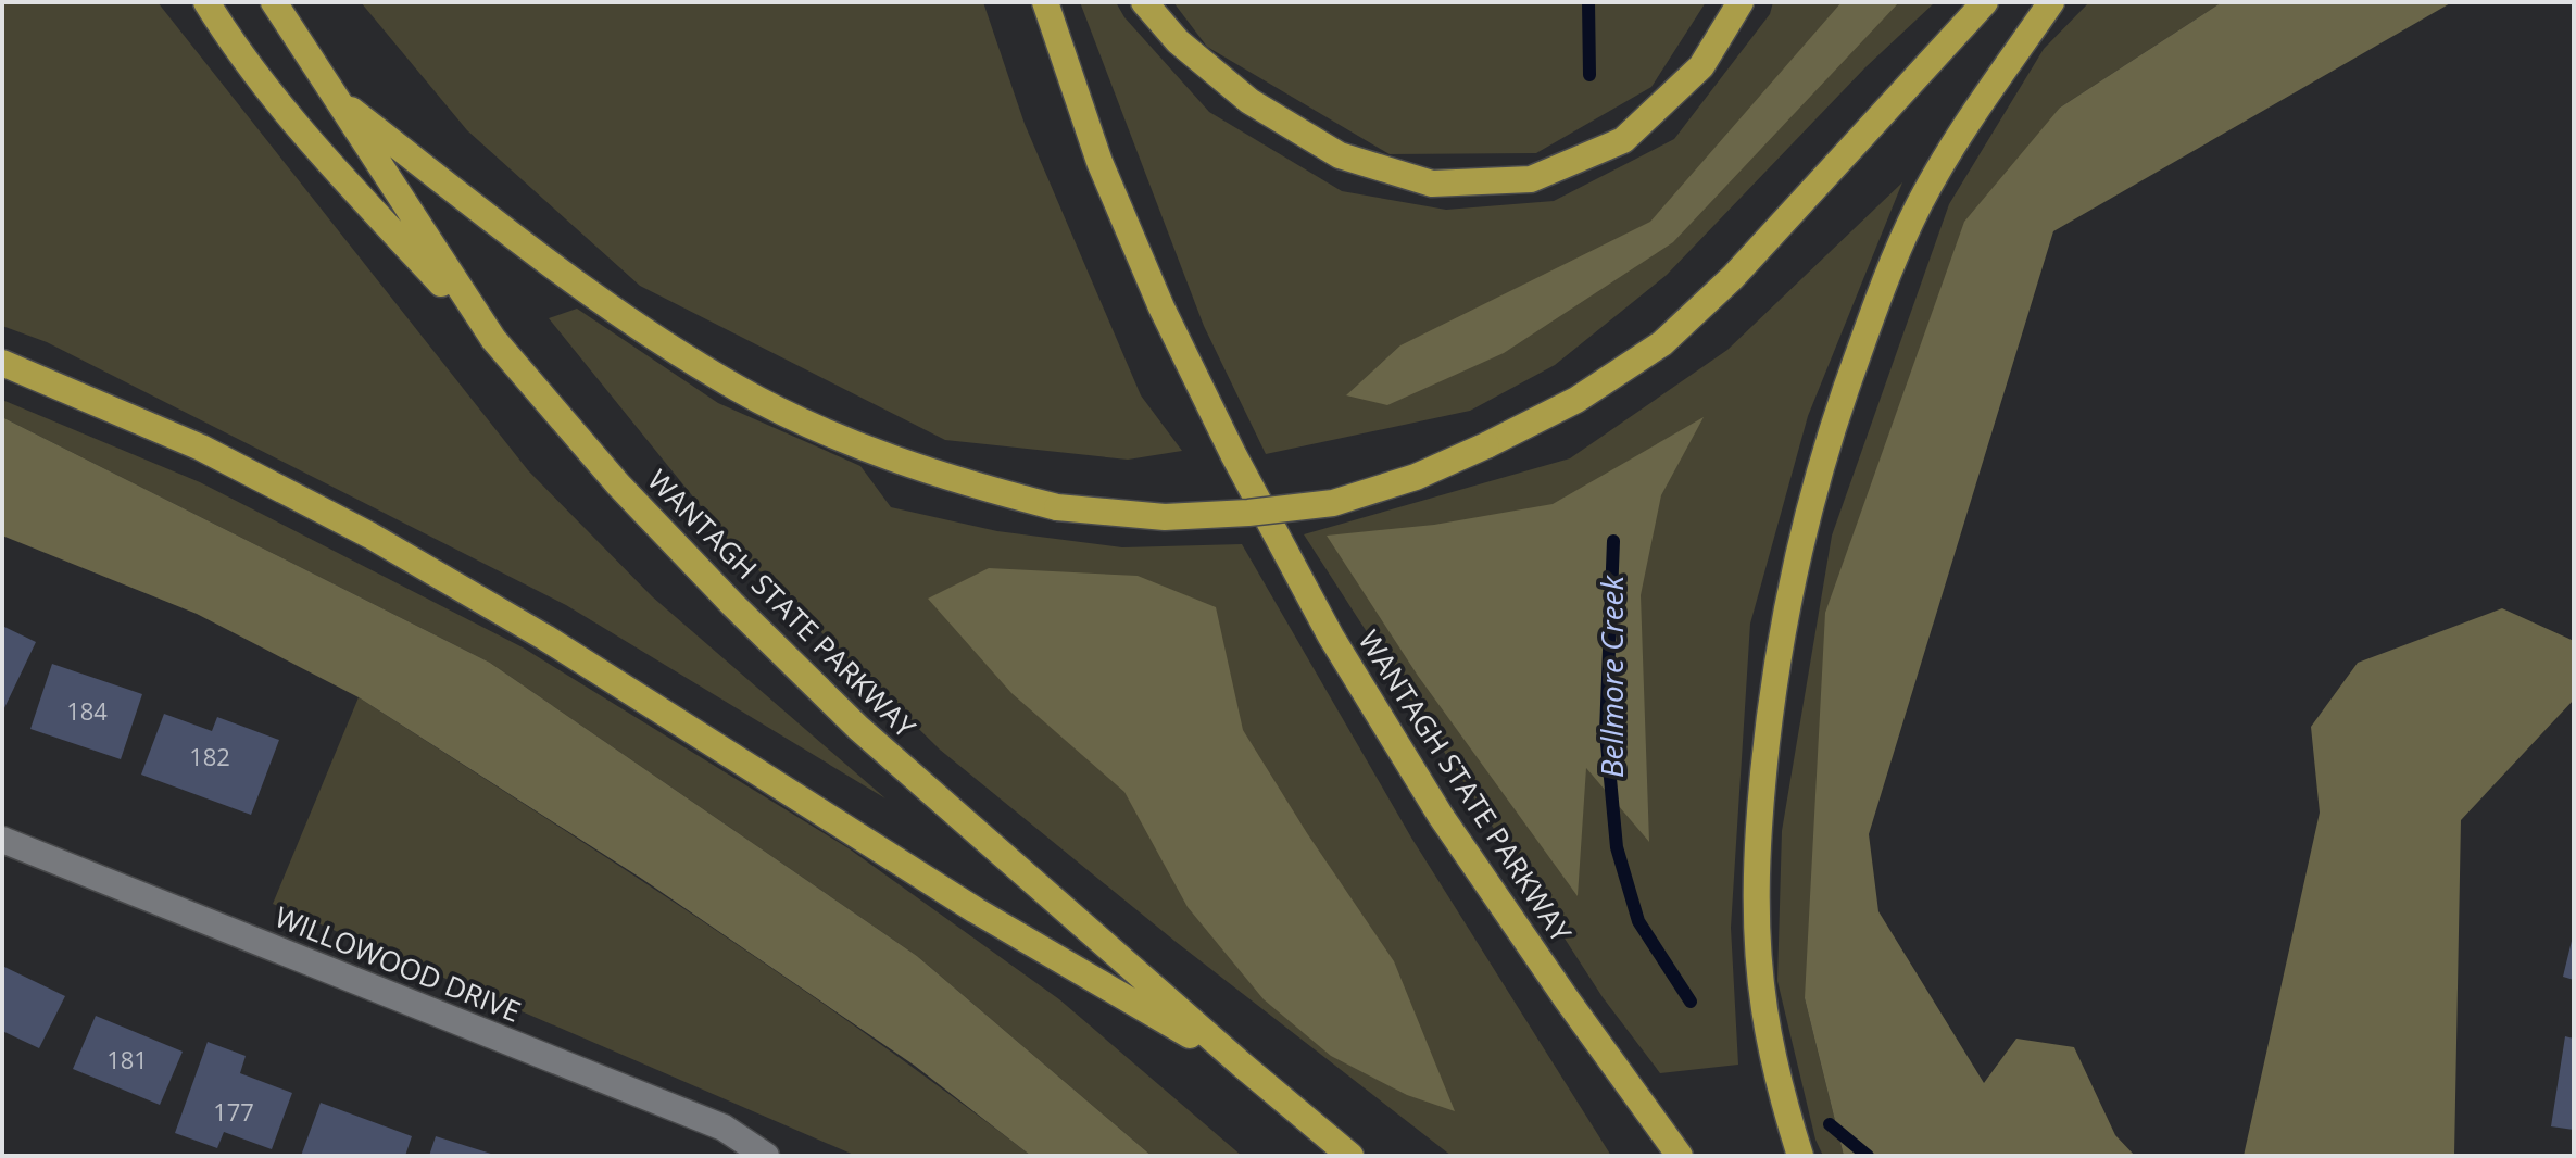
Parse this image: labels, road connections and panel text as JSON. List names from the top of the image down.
{
  "streets": {
    "highway": ["WANTAGH STATE PARKWAY"],
    "street": ["WILLOWOOD DRIVE"]
  },
  "water": ["Bellmore Creek"],
  "house_numbers": [
    "184",
    "182",
    "181",
    "177"
  ]
}
